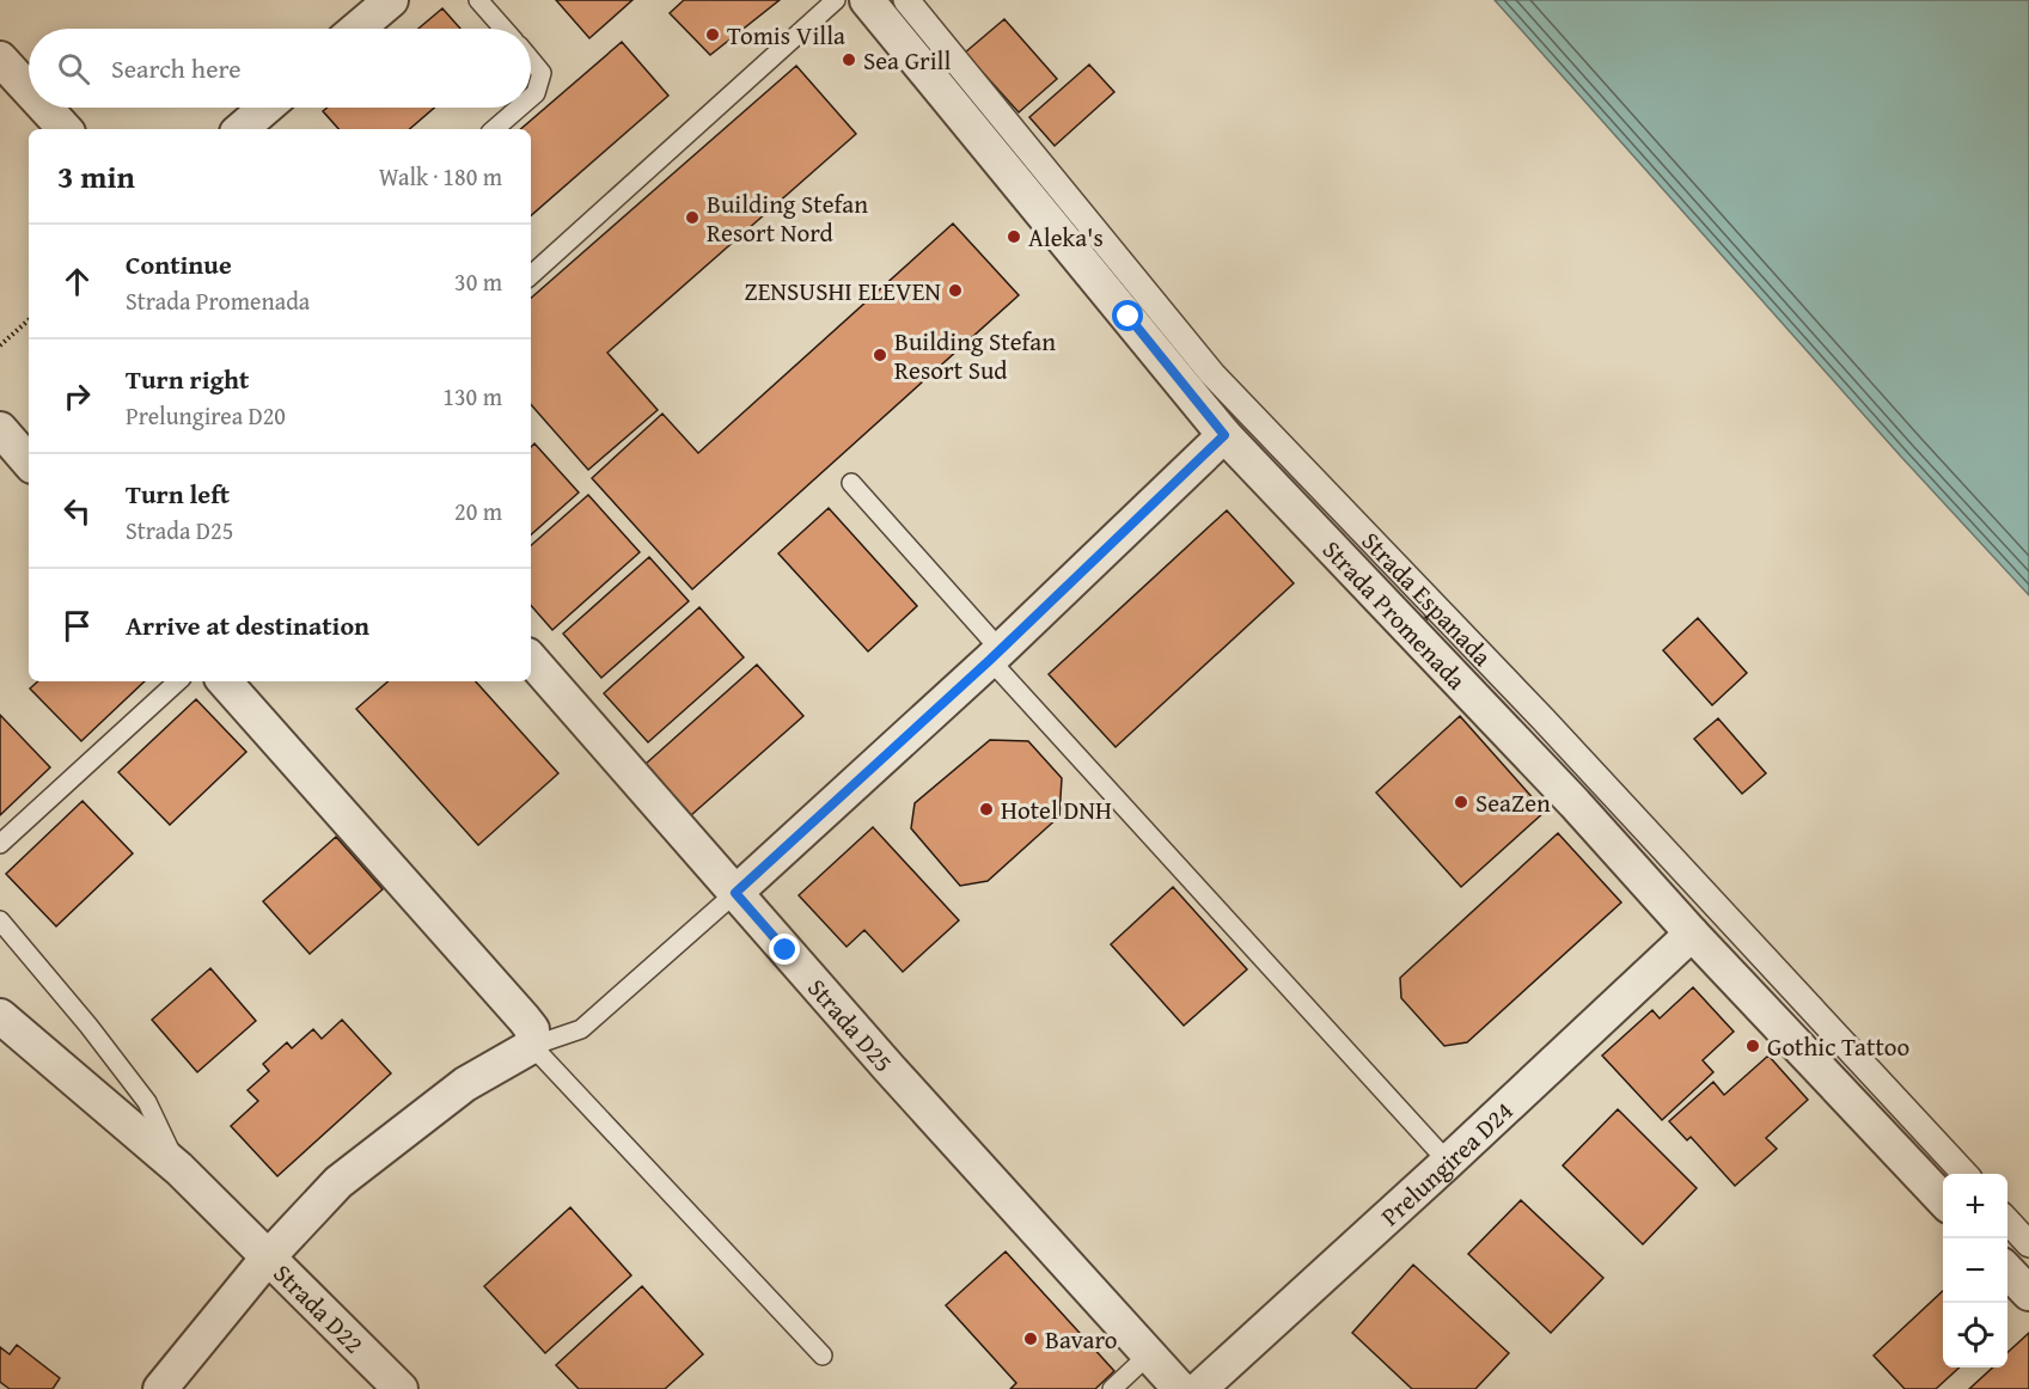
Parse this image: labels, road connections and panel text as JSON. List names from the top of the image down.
{
  "streets": {
    "street": [
      "Strada Espanada",
      "Strada Promenada",
      "Strada D25",
      "Prelungirea D24",
      "Strada D22"
    ]
  },
  "crossings": [
    ["Strada Promenada", "Prelungirea D24"]
  ],
  "places": [
    "Tomis Villa",
    "Sea Grill",
    "Building Stefan Resort Nord",
    "Aleka's",
    "ZENSUSHI ELEVEN",
    "Building Stefan Resort Sud",
    "SeaZen",
    "Hotel DNH",
    "Gothic Tattoo",
    "Bavaro"
  ],
  "page": {
    "search": "Search here",
    "heading": ["3 min", "Walk · 180 m"],
    "list": [
      ["Continue", "Strada Promenada", "30 m"],
      ["Turn right", "Prelungirea D20", "130 m"],
      ["Turn left", "Strada D25", "20 m"],
      "Arrive at destination"
    ],
    "map_buttons": ["+", "−"]
  }
}
